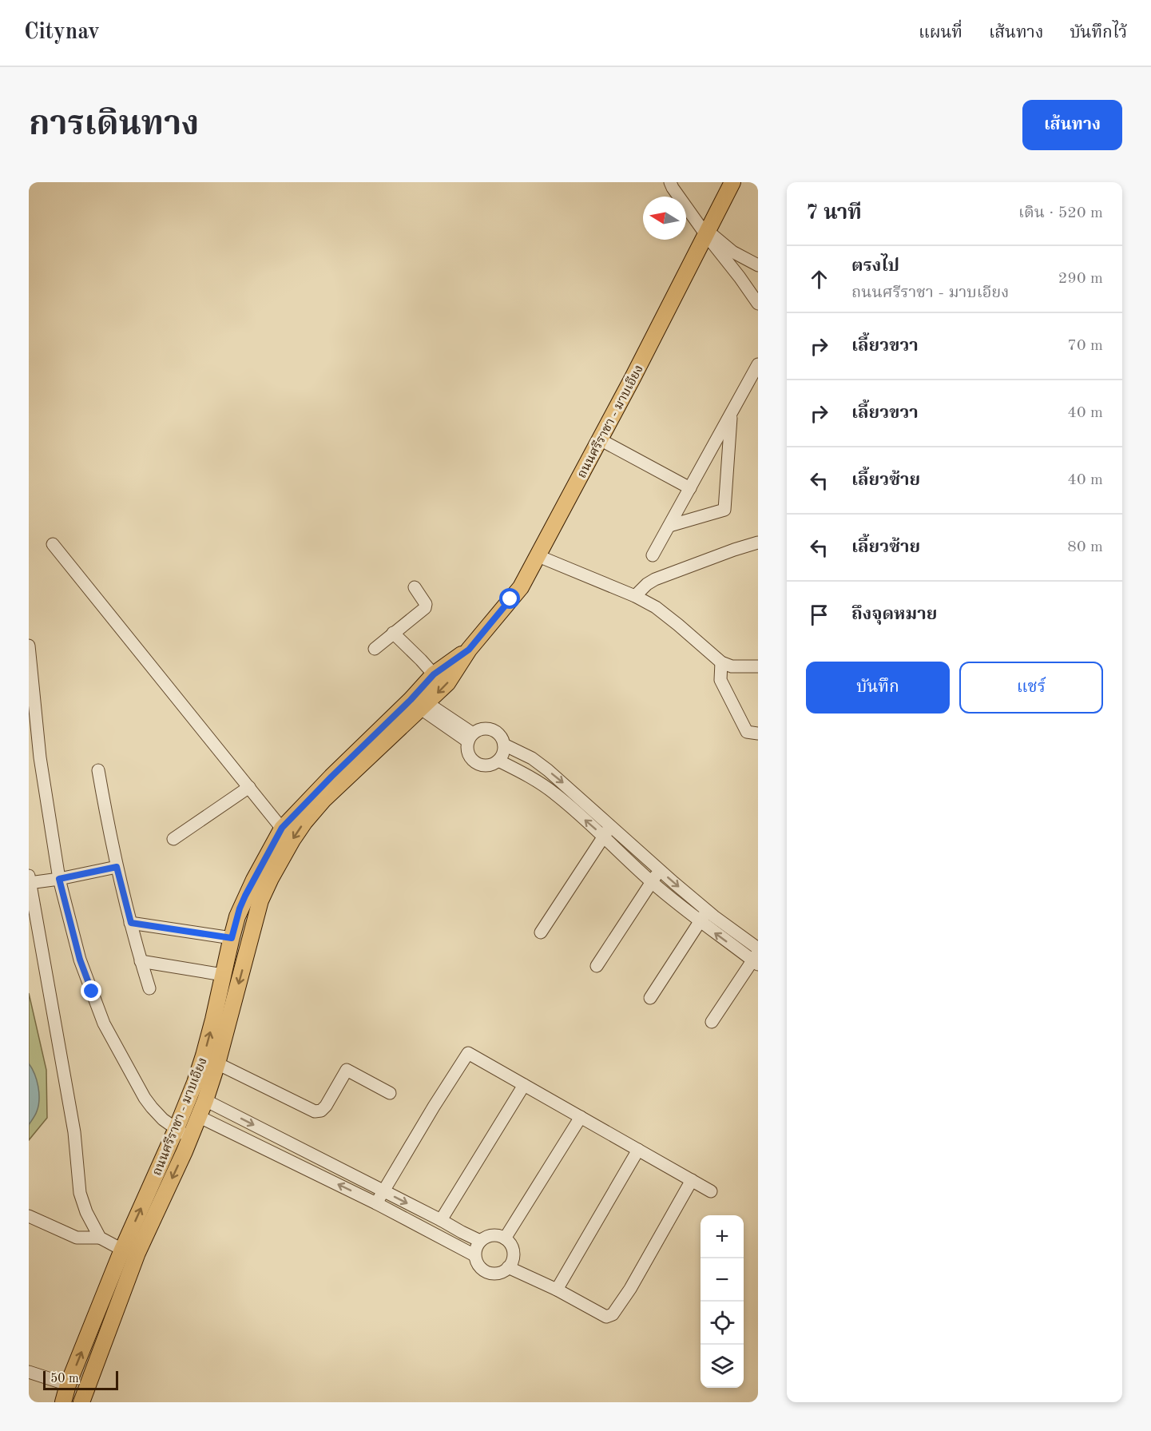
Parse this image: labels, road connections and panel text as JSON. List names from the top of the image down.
{
  "streets": {
    "main road": ["ถนนศรีราชา - มาบเอียง"]
  },
  "scale_bar": "50 m",
  "north": "left",
  "page": {
    "header": "Citynav",
    "nav": ["แผนที่", "เส้นทาง", "บันทึกไว้"],
    "title": "การเดินทาง",
    "buttons": [
      "เส้นทาง",
      ["บันทึก", "แชร์"]
    ],
    "heading": ["7 นาที", "เดิน · 520 m"],
    "list": [
      ["ตรงไป", "ถนนศรีราชา - มาบเอียง", "290 m"],
      ["เลี้ยวขวา", "70 m"],
      ["เลี้ยวขวา", "40 m"],
      ["เลี้ยวซ้าย", "40 m"],
      ["เลี้ยวซ้าย", "80 m"],
      "ถึงจุดหมาย"
    ],
    "map_buttons": ["+", "−"],
    "scale": "50 m"
  }
}
